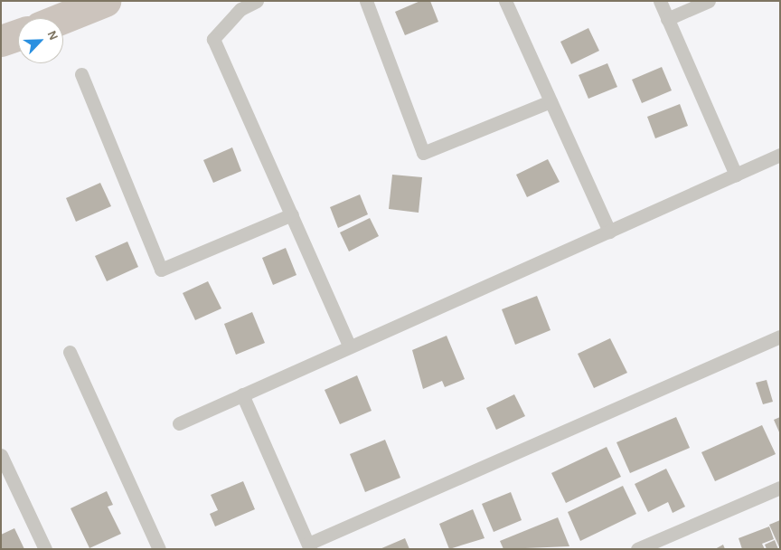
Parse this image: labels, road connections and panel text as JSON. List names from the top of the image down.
{
  "north": "top right"
}
